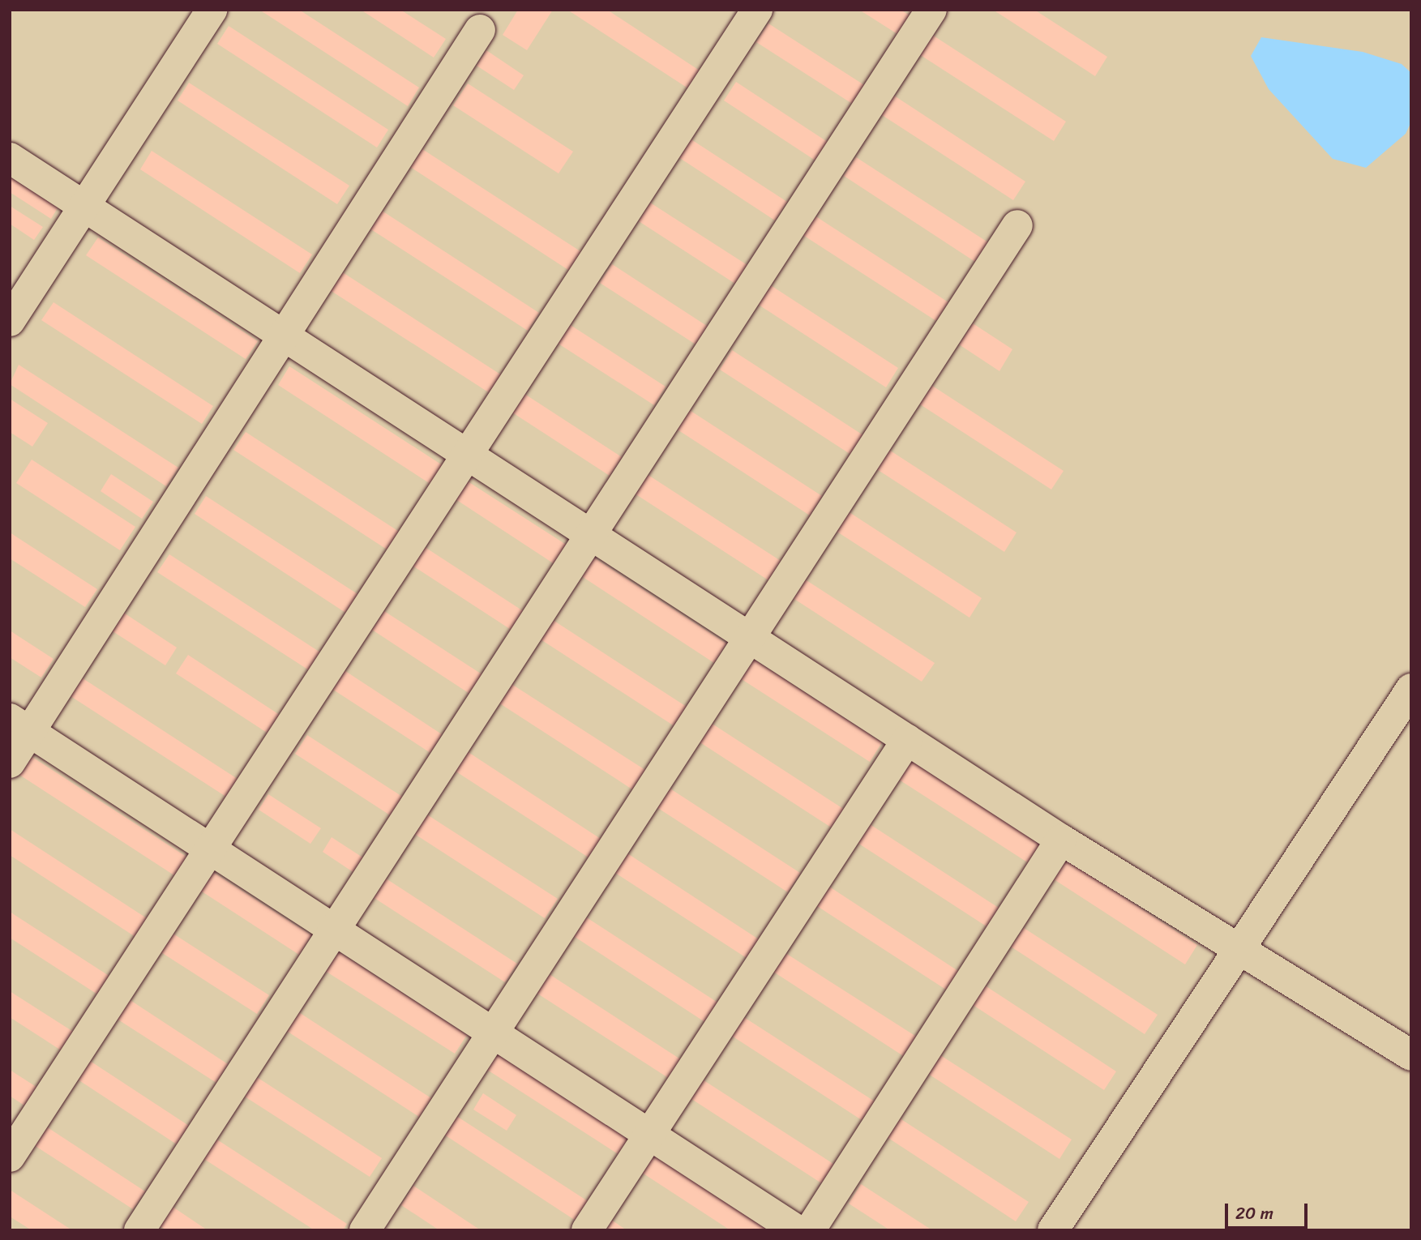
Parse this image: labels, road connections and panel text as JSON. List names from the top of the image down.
{
  "scale_bar": "20 m"
}
